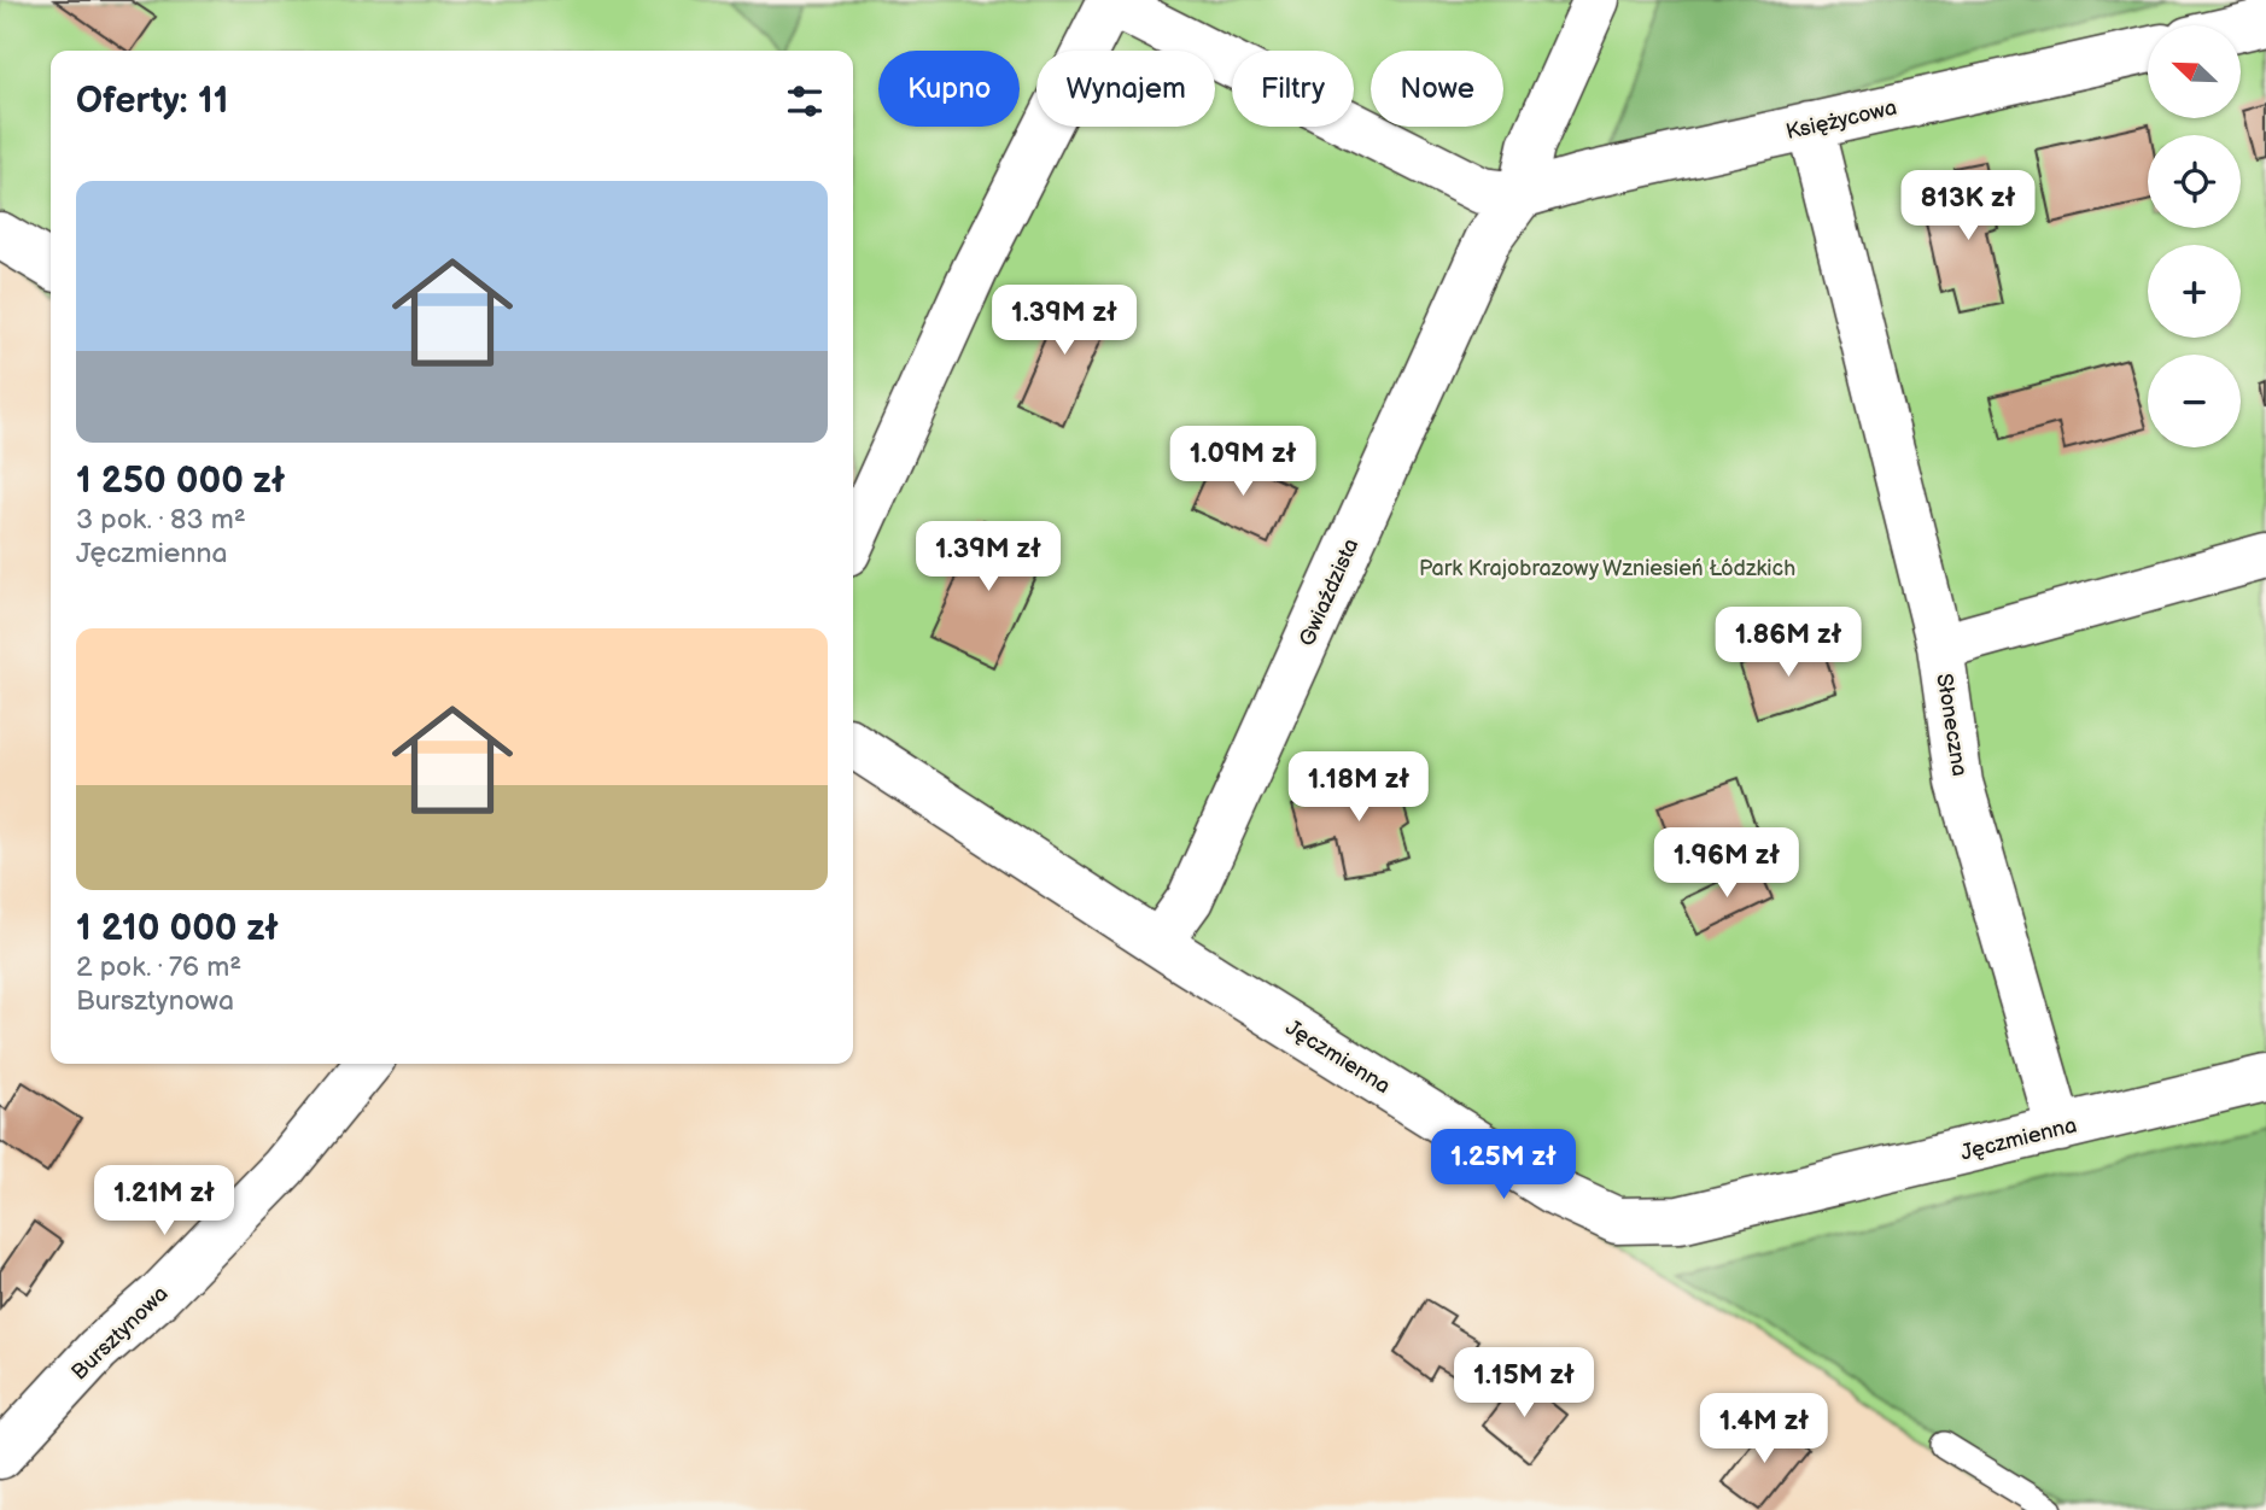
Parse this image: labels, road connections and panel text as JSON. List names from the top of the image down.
{
  "streets": {
    "street": [
      "Księżycowa",
      "Gwiaździsta",
      "Słoneczna",
      "Jęczmienna",
      "Bursztynowa"
    ]
  },
  "crossings": [
    ["Księżycowa", "Gwiaździsta"],
    ["Gwiaździsta", "Jęczmienna"],
    ["Słoneczna", "Jęczmienna"]
  ],
  "parks": ["Park Krajobrazowy Wzniesień Łódzkich"],
  "north": "top left",
  "page": {
    "map_buttons": ["+", "−"],
    "chip": [
      "Kupno",
      "Wynajem",
      "Filtry",
      "Nowe"
    ],
    "heading": "Oferty: 11",
    "list": [
      {
        "name": "1 250 000 zł",
        "note": "3 pok. · 83 m² · Jęczmienna"
      },
      {
        "name": "1 210 000 zł",
        "note": "2 pok. · 76 m² · Bursztynowa"
      }
    ],
    "price": [
      "813K zł",
      "1.39M zł",
      "1.09M zł",
      "1.39M zł",
      "1.86M zł",
      "1.18M zł",
      "1.96M zł",
      "1.25M zł",
      "1.21M zł",
      "1.15M zł",
      "1.4M zł"
    ]
  }
}
